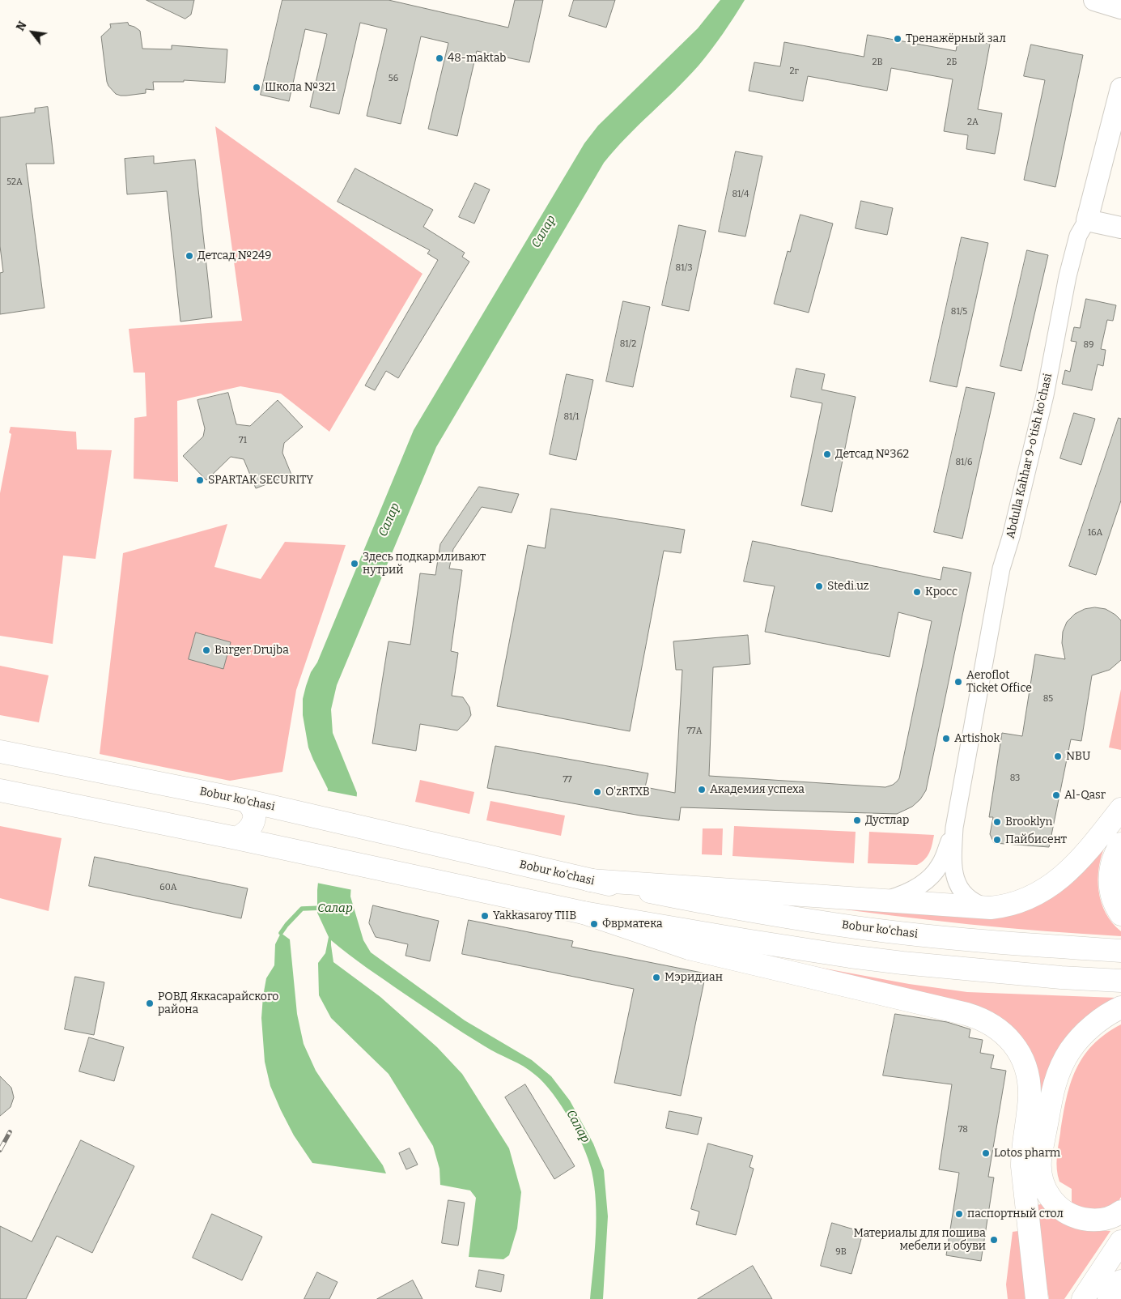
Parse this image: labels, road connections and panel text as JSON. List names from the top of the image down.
{
  "streets": {
    "main road": ["Bobur ko'chasi"],
    "street": ["Abdulla Kahhar 9-o'tish ko'chasi"]
  },
  "water": ["Салар"],
  "places": [
    "Тренажёрный зал",
    "48-maktab",
    "Школа №321",
    "Детсад №249",
    "Детсад №362",
    "SPARTAK SECURITY",
    "Здесь подкармливают нутрий",
    "Stedi.uz",
    "Кросс",
    "Burger Drujba",
    "Aeroflot Ticket Office",
    "Artishok",
    "NBU",
    "Академия успеха",
    "O'zRTXB",
    "Al-Qasr",
    "Дустлар",
    "Brooklyn",
    "Пайбисент",
    "Yakkasaroy TIIB",
    "Фврматека",
    "Мэридиан",
    "РОВД Яккасарайского района",
    "Lotos pharm",
    "паспортный стол",
    "Материалы для пошива мебели и обуви"
  ],
  "house_numbers": [
    "2В",
    "2Б",
    "2г",
    "56",
    "2А",
    "52A",
    "81/4",
    "81/3",
    "81/5",
    "81/2",
    "89",
    "81/1",
    "71",
    "81/6",
    "16А",
    "85",
    "77А",
    "83",
    "77",
    "60A",
    "78",
    "9В"
  ],
  "north": "top left"
}
